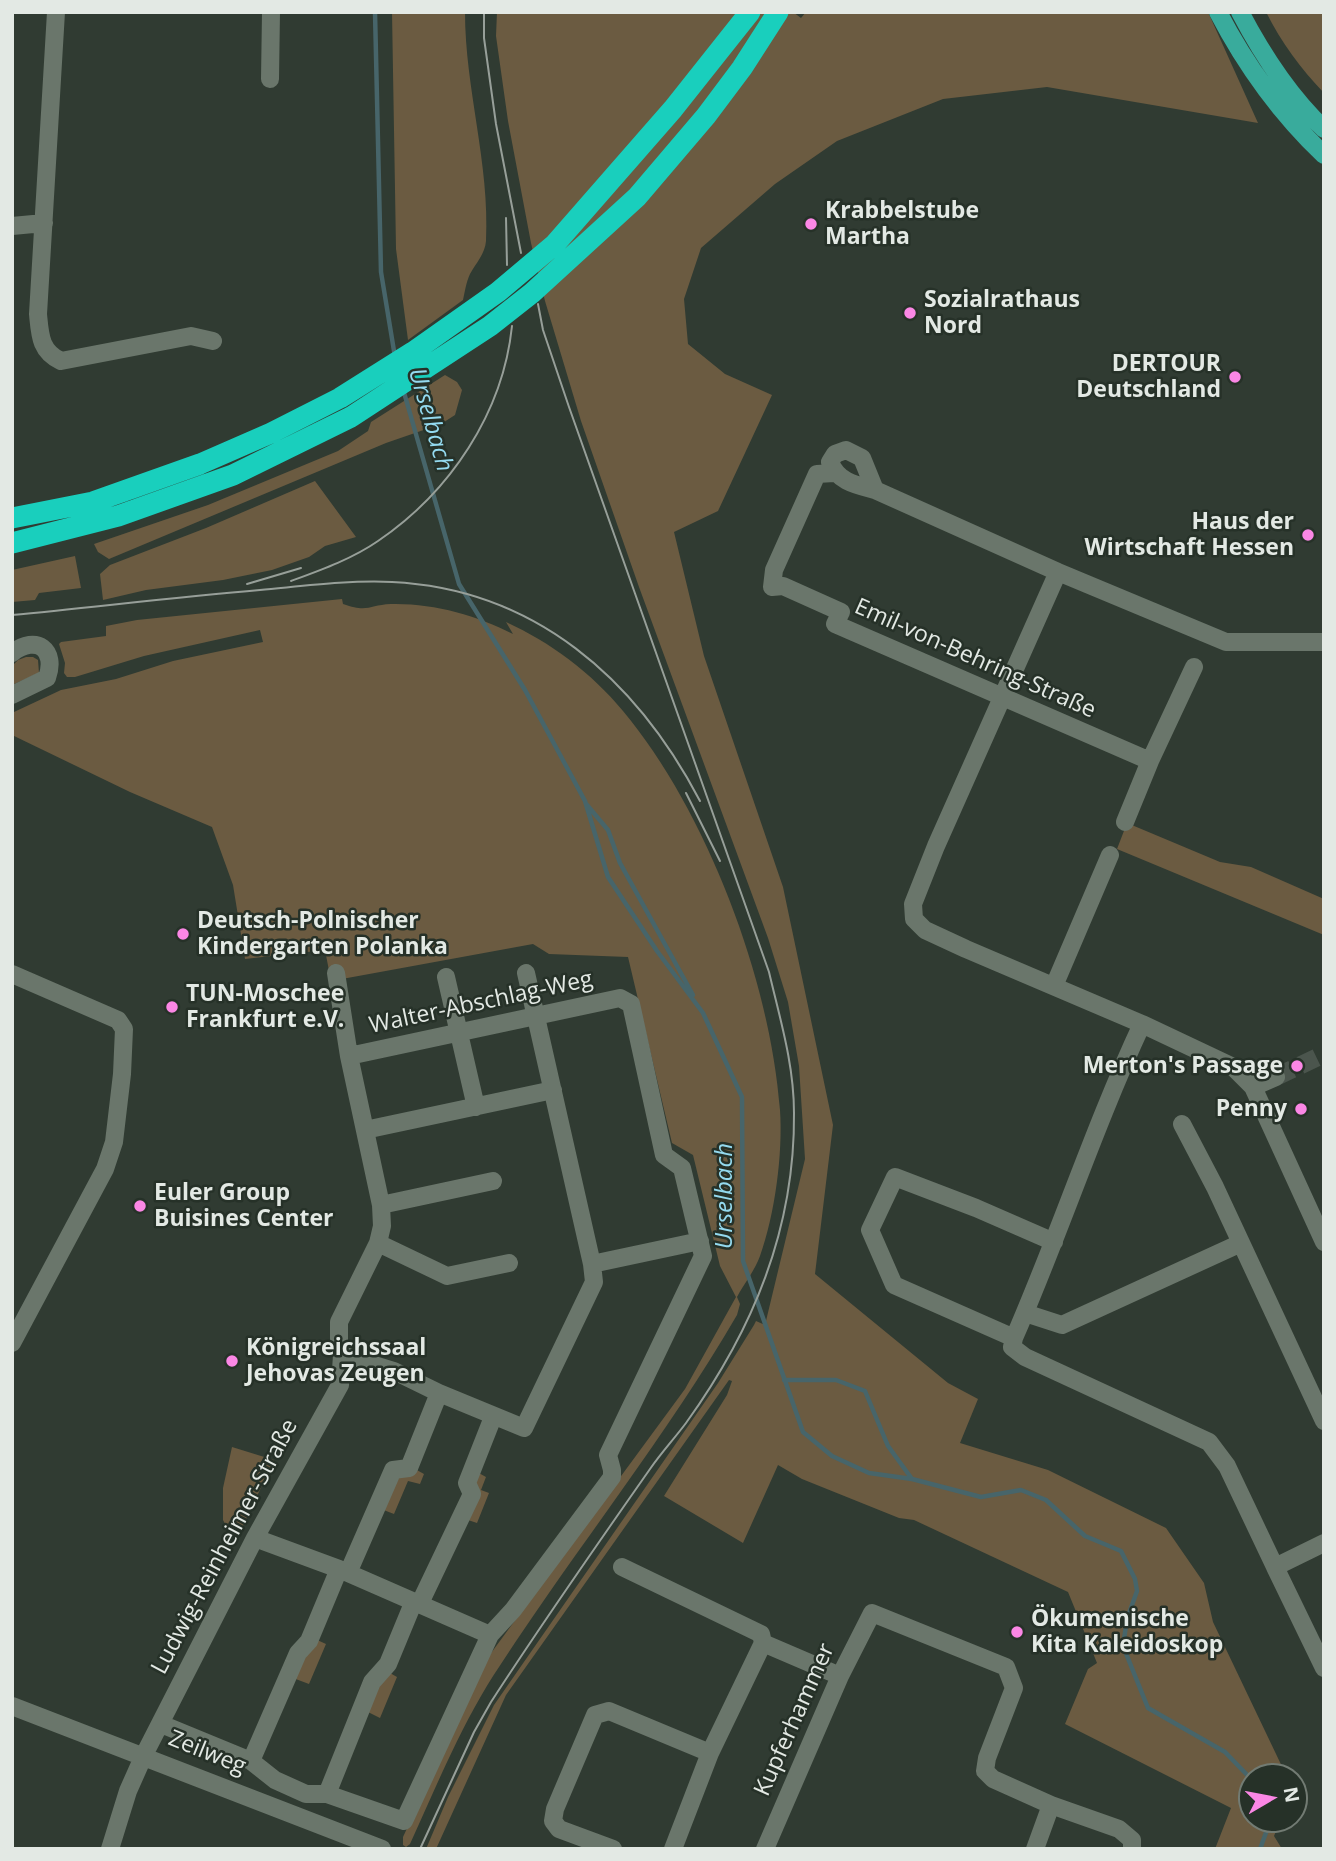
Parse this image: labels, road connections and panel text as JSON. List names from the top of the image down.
{
  "streets": {
    "street": [
      "Emil-von-Behring-Straße",
      "Walter-Abschlag-Weg",
      "Ludwig-Reinheimer-Straße",
      "Kupferhammer",
      "Zeilweg"
    ]
  },
  "crossings": [
    ["Walter-Abschlag-Weg", "Ludwig-Reinheimer-Straße"],
    ["Ludwig-Reinheimer-Straße", "Zeilweg"]
  ],
  "water": ["Urselbach"],
  "places": [
    "Krabbelstube Martha",
    "Sozialrathaus Nord",
    "DERTOUR Deutschland",
    "Haus der Wirtschaft Hessen",
    "Deutsch-Polnischer Kindergarten Polanka",
    "TUN-Moschee Frankfurt e.V.",
    "Merton's Passage",
    "Penny",
    "Euler Group Buisines Center",
    "Königreichssaal Jehovas Zeugen",
    "Ökumenische Kita Kaleidoskop"
  ],
  "north": "right"
}
